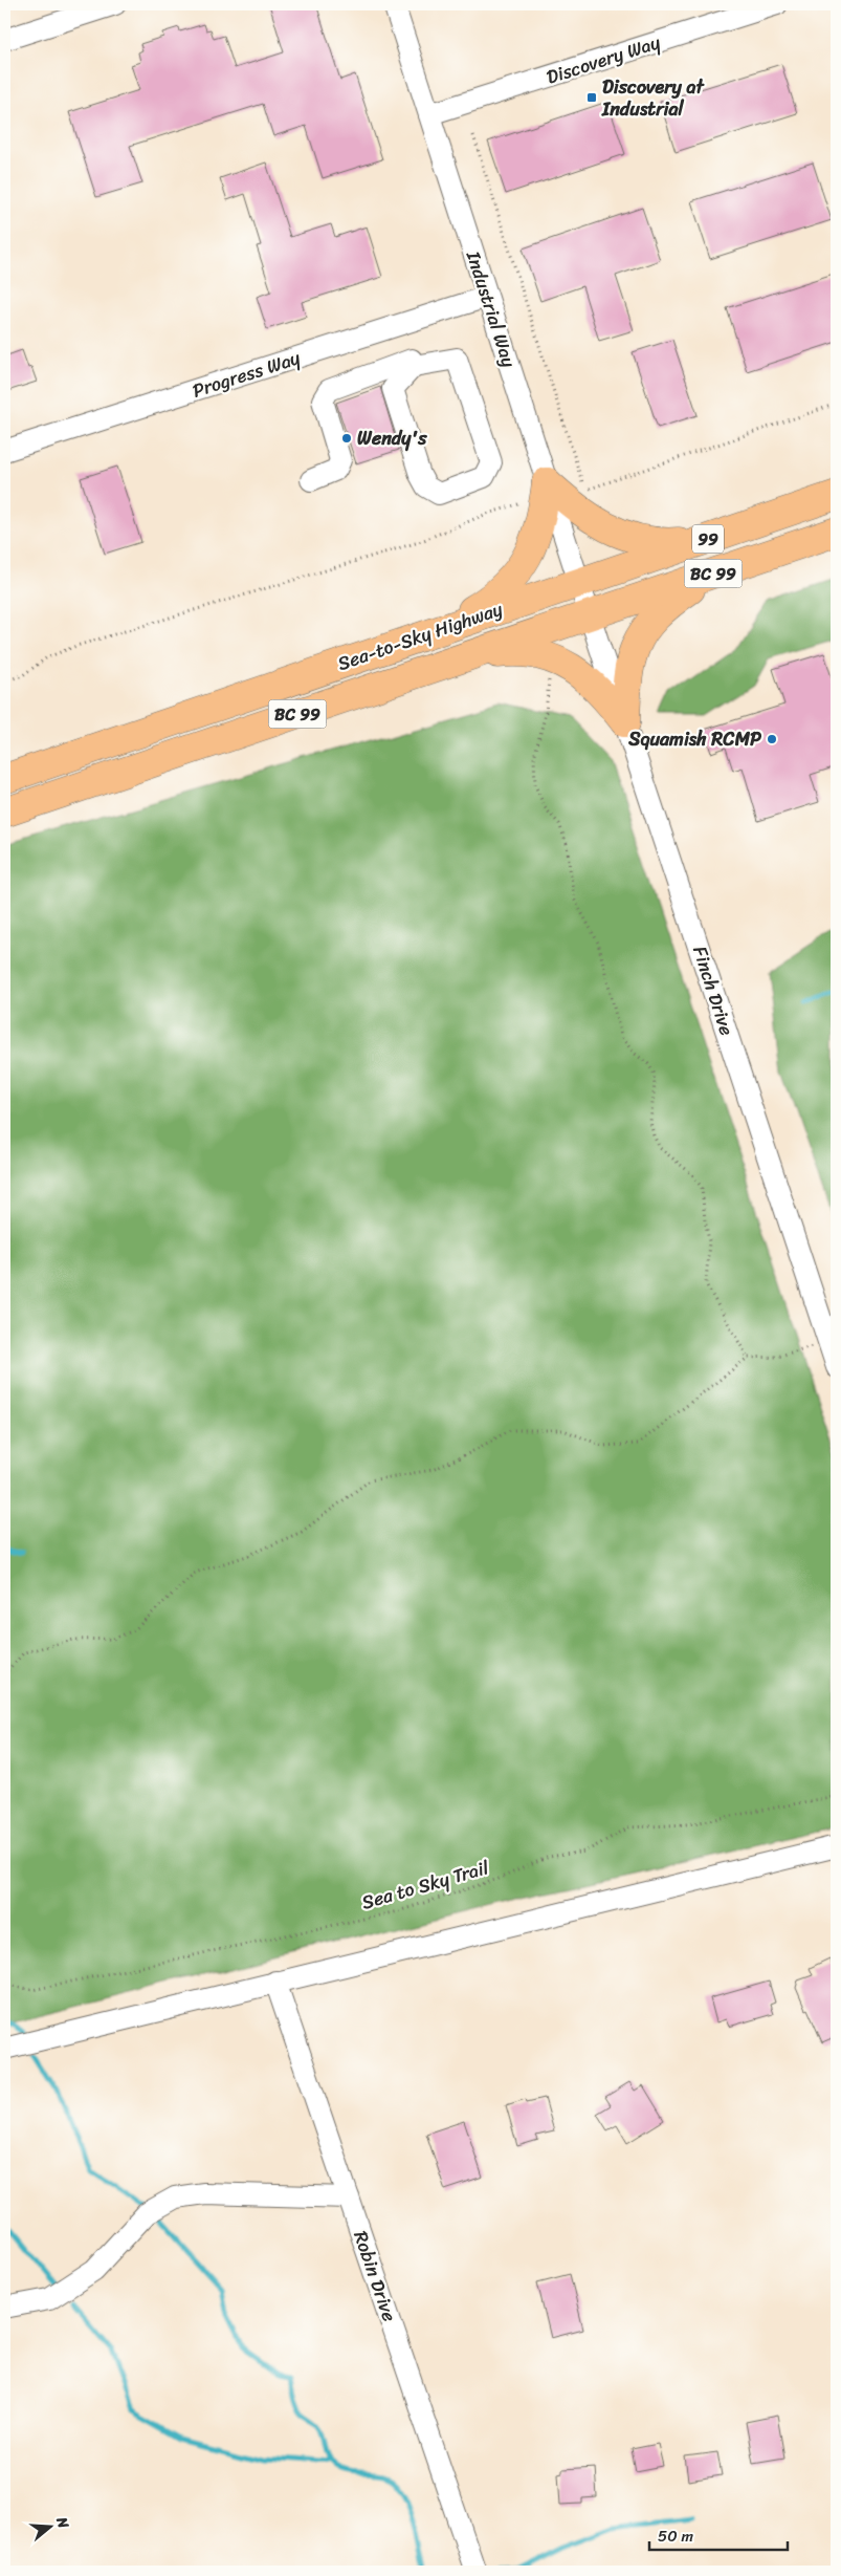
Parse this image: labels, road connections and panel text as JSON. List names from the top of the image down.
{
  "streets": {
    "highway": ["99", "BC 99", "Sea-to-Sky Highway"],
    "street": [
      "Discovery Way",
      "Industrial Way",
      "Progress Way",
      "Finch Drive",
      "Robin Drive"
    ],
    "path": ["Sea to Sky Trail"]
  },
  "crossings": [
    ["Discovery Way", "Industrial Way"],
    ["Industrial Way", "Progress Way"],
    ["Industrial Way", "Sea-to-Sky Highway"],
    ["Industrial Way", "Finch Drive"],
    ["Sea-to-Sky Highway", "Finch Drive"]
  ],
  "places": {
    "transit": ["Discovery at Industrial"],
    "other": ["Wendy's", "Squamish RCMP"]
  },
  "scale_bar": "50 m",
  "north": "right"
}
